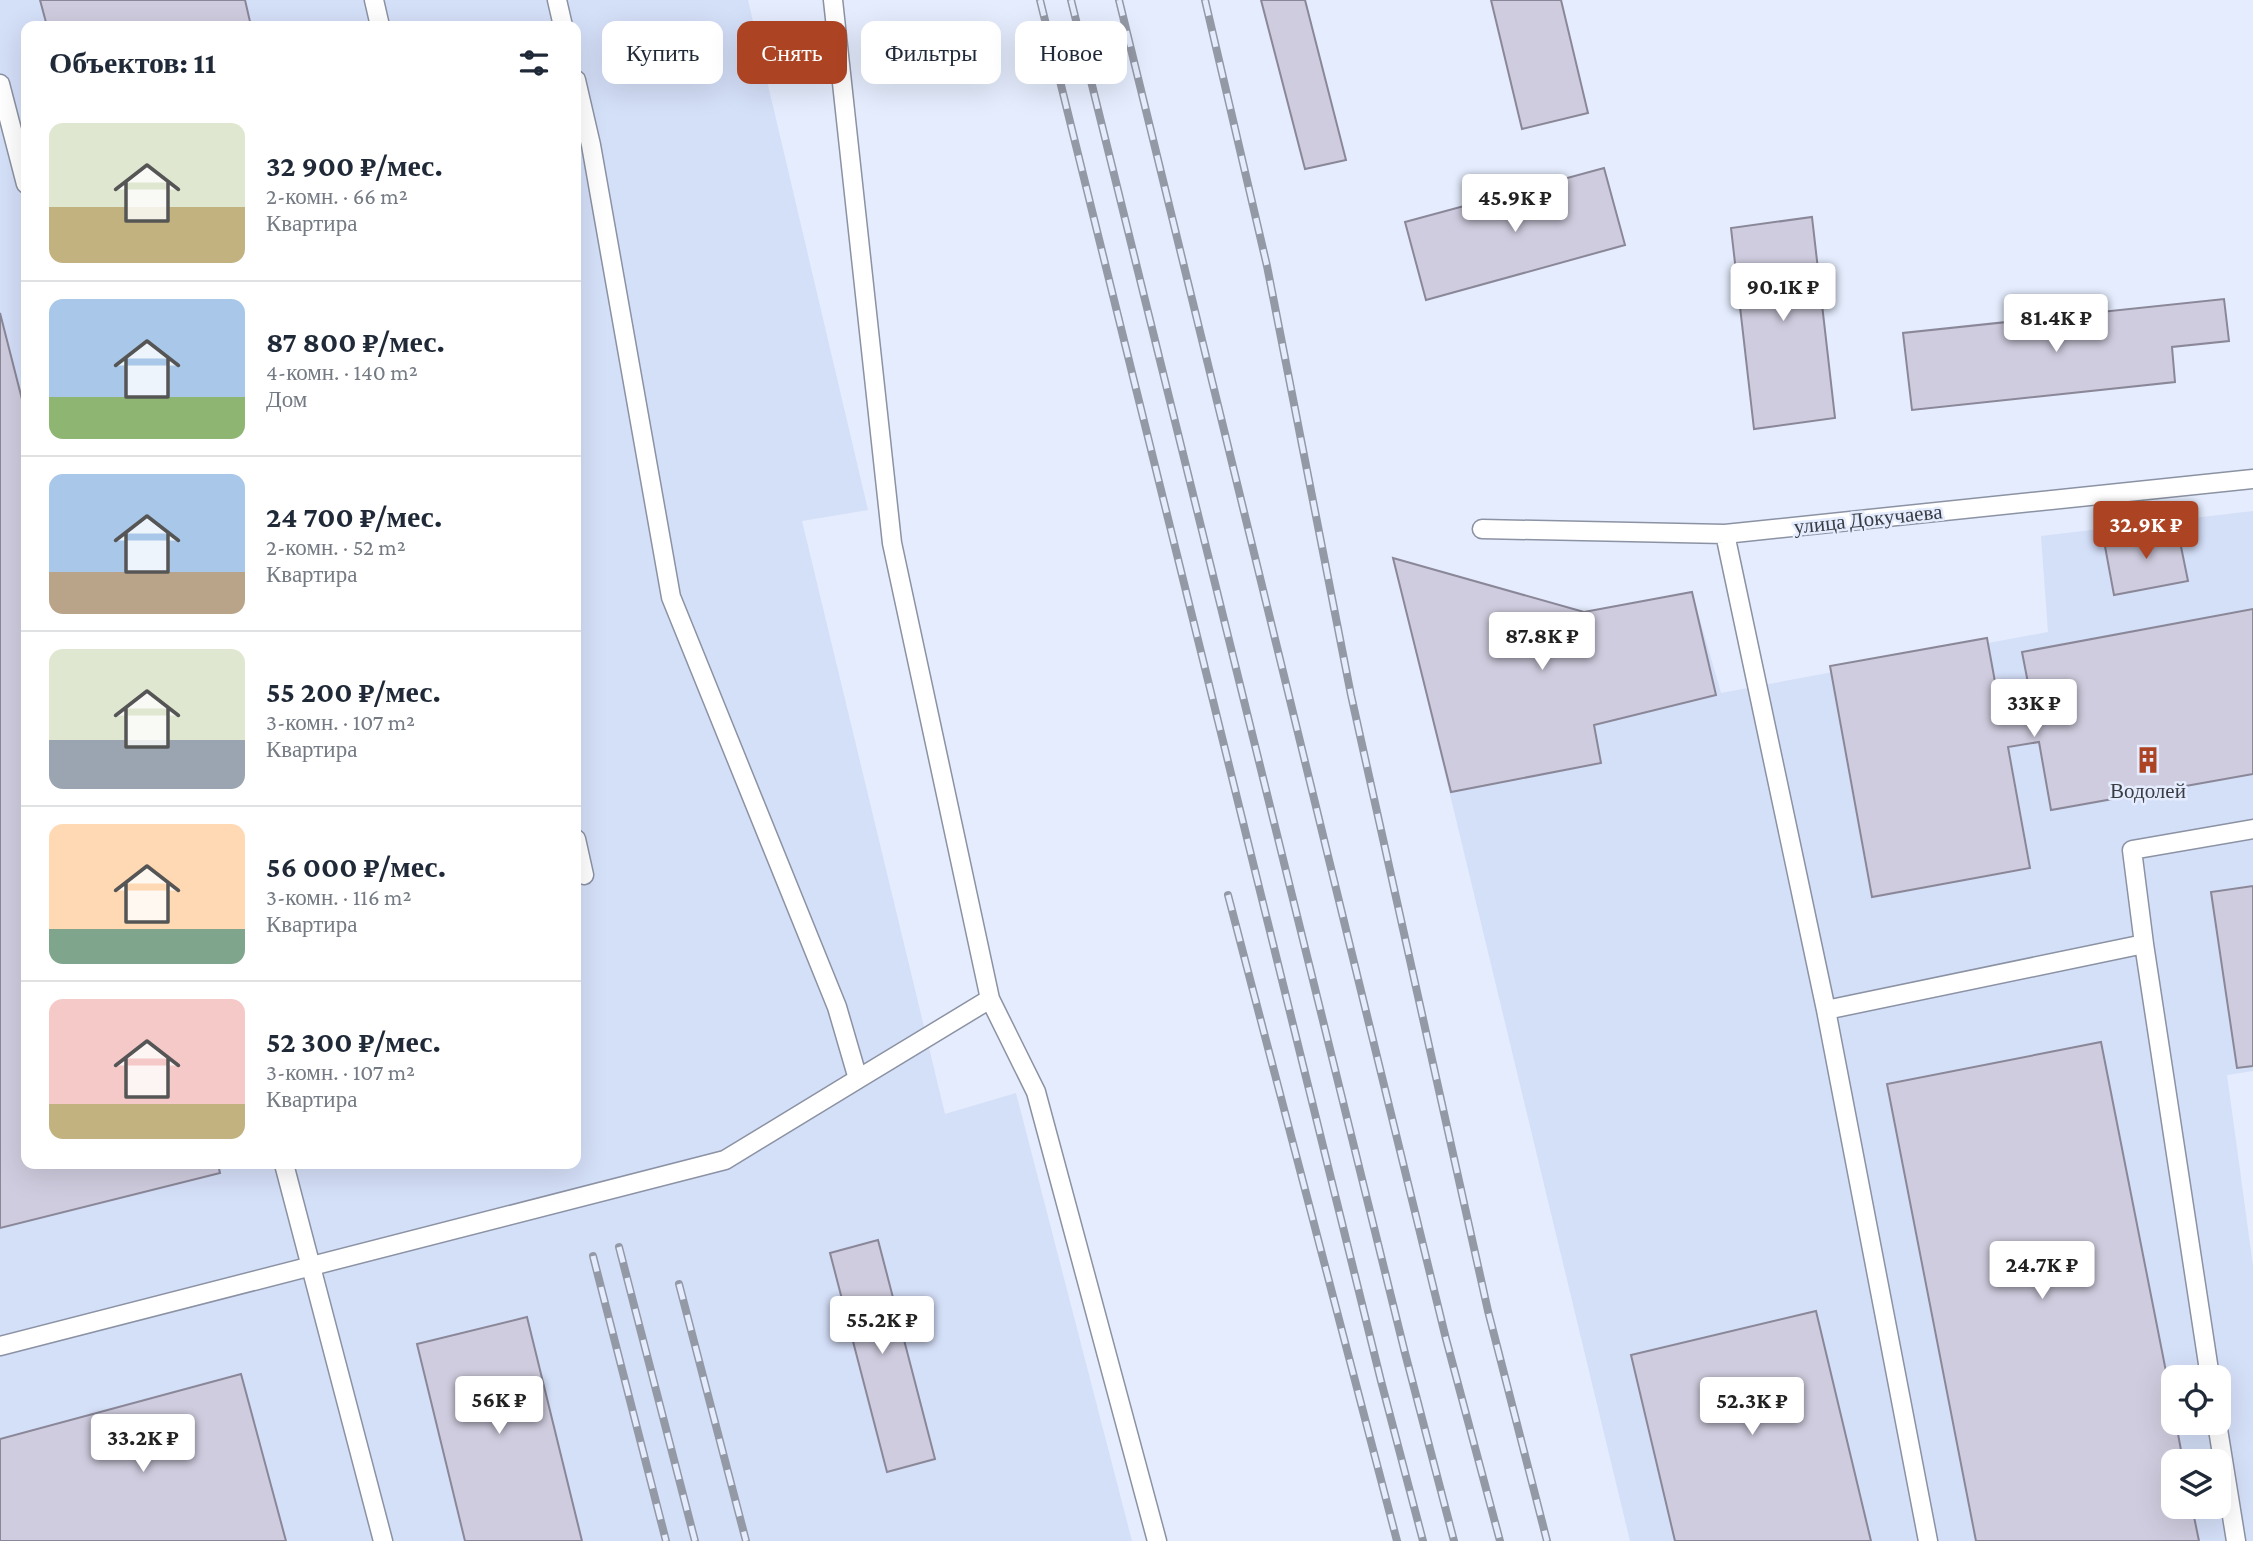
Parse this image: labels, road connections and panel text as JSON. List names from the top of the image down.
{
  "streets": {
    "lane": ["улица Докучаева"]
  },
  "places": {
    "building": ["Водолей"]
  },
  "page": {
    "chip": [
      "Купить",
      "Снять",
      "Фильтры",
      "Новое"
    ],
    "heading": "Объектов: 11",
    "list": [
      {
        "name": "32 900 ₽/мес.",
        "note": "2-комн. · 66 m² · Квартира"
      },
      {
        "name": "87 800 ₽/мес.",
        "note": "4-комн. · 140 m² · Дом"
      },
      {
        "name": "24 700 ₽/мес.",
        "note": "2-комн. · 52 m² · Квартира"
      },
      {
        "name": "55 200 ₽/мес.",
        "note": "3-комн. · 107 m² · Квартира"
      },
      {
        "name": "56 000 ₽/мес.",
        "note": "3-комн. · 116 m² · Квартира"
      },
      {
        "name": "52 300 ₽/мес.",
        "note": "3-комн. · 107 m² · Квартира"
      }
    ],
    "price": [
      "45.9K ₽",
      "90.1K ₽",
      "81.4K ₽",
      "32.9K ₽",
      "87.8K ₽",
      "33K ₽",
      "24.7K ₽",
      "55.2K ₽",
      "56K ₽",
      "52.3K ₽",
      "33.2K ₽"
    ]
  }
}
